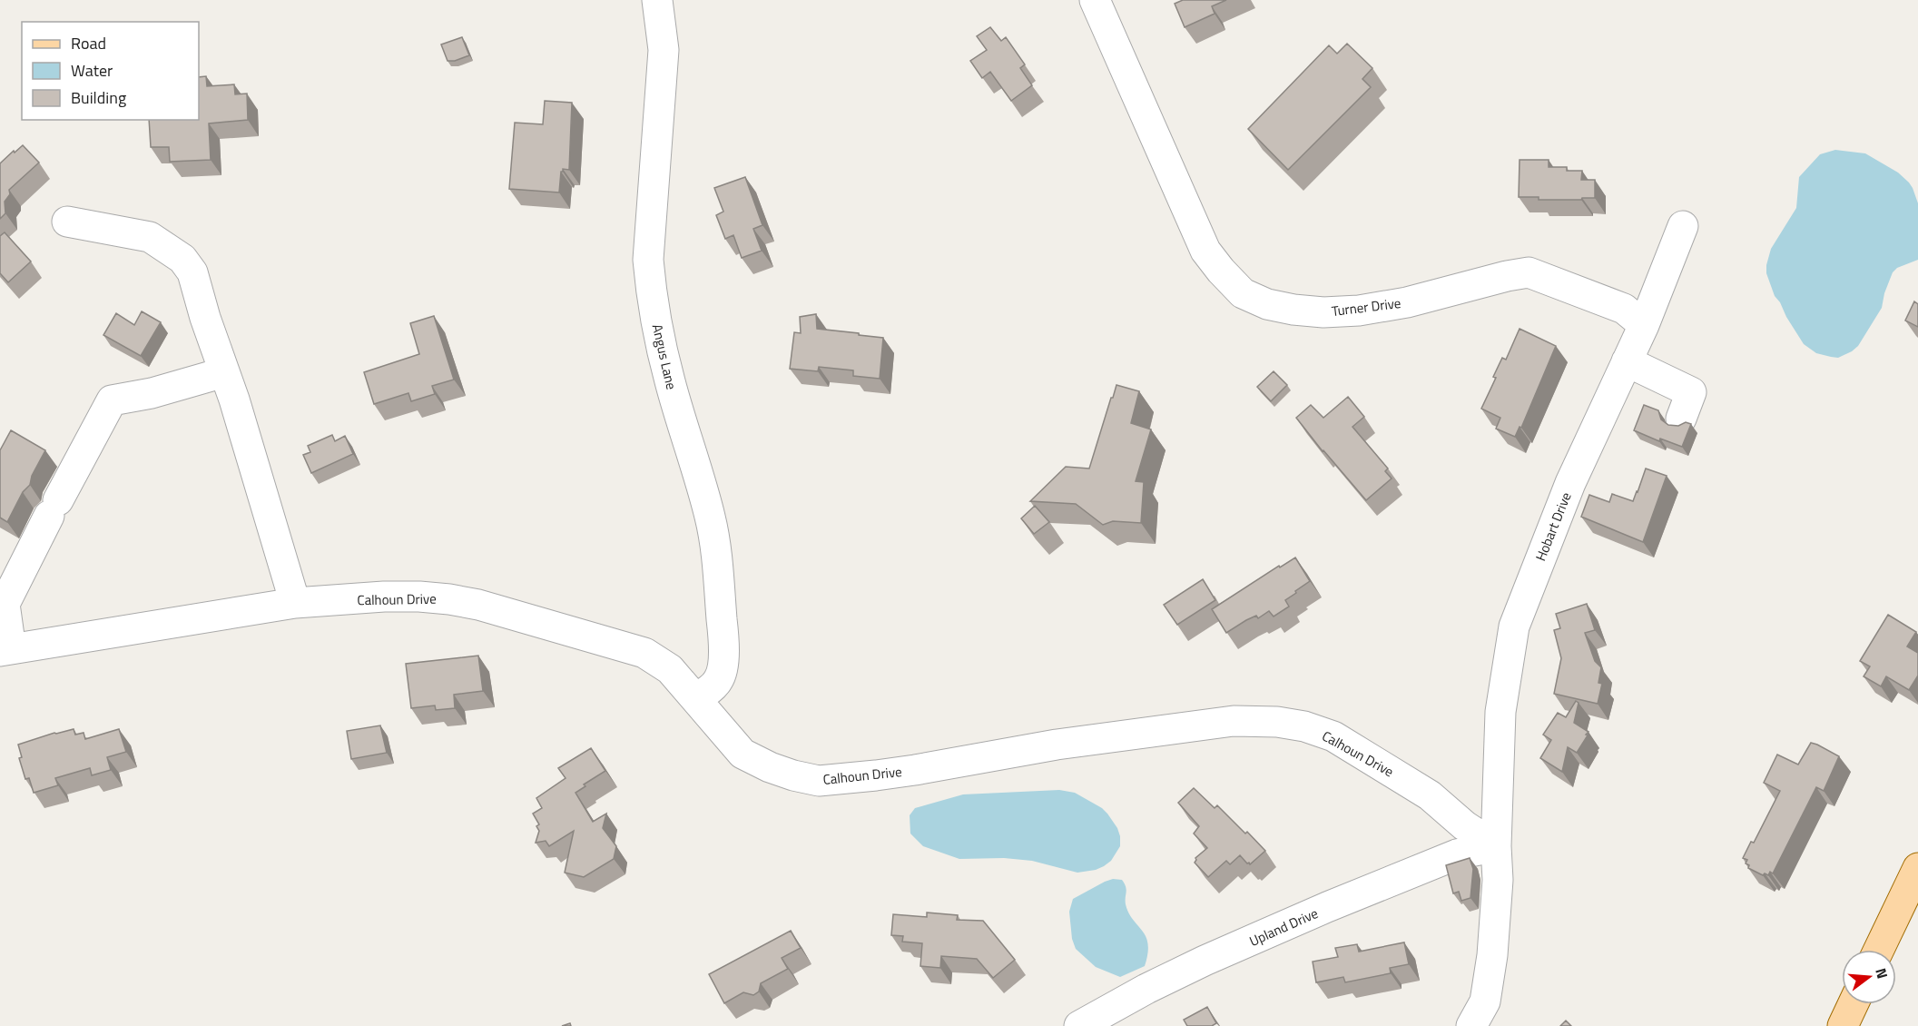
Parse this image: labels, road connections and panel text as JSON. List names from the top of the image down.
{
  "streets": {
    "street": [
      "Turner Drive",
      "Angus Lane",
      "Hobart Drive",
      "Calhoun Drive",
      "Upland Drive"
    ]
  },
  "crossings": [
    ["Turner Drive", "Hobart Drive"],
    ["Angus Lane", "Calhoun Drive"],
    ["Hobart Drive", "Calhoun Drive"],
    ["Hobart Drive", "Upland Drive"],
    ["Calhoun Drive", "Upland Drive"]
  ],
  "legend": ["Road", "Water", "Building"],
  "north": "right"
}
